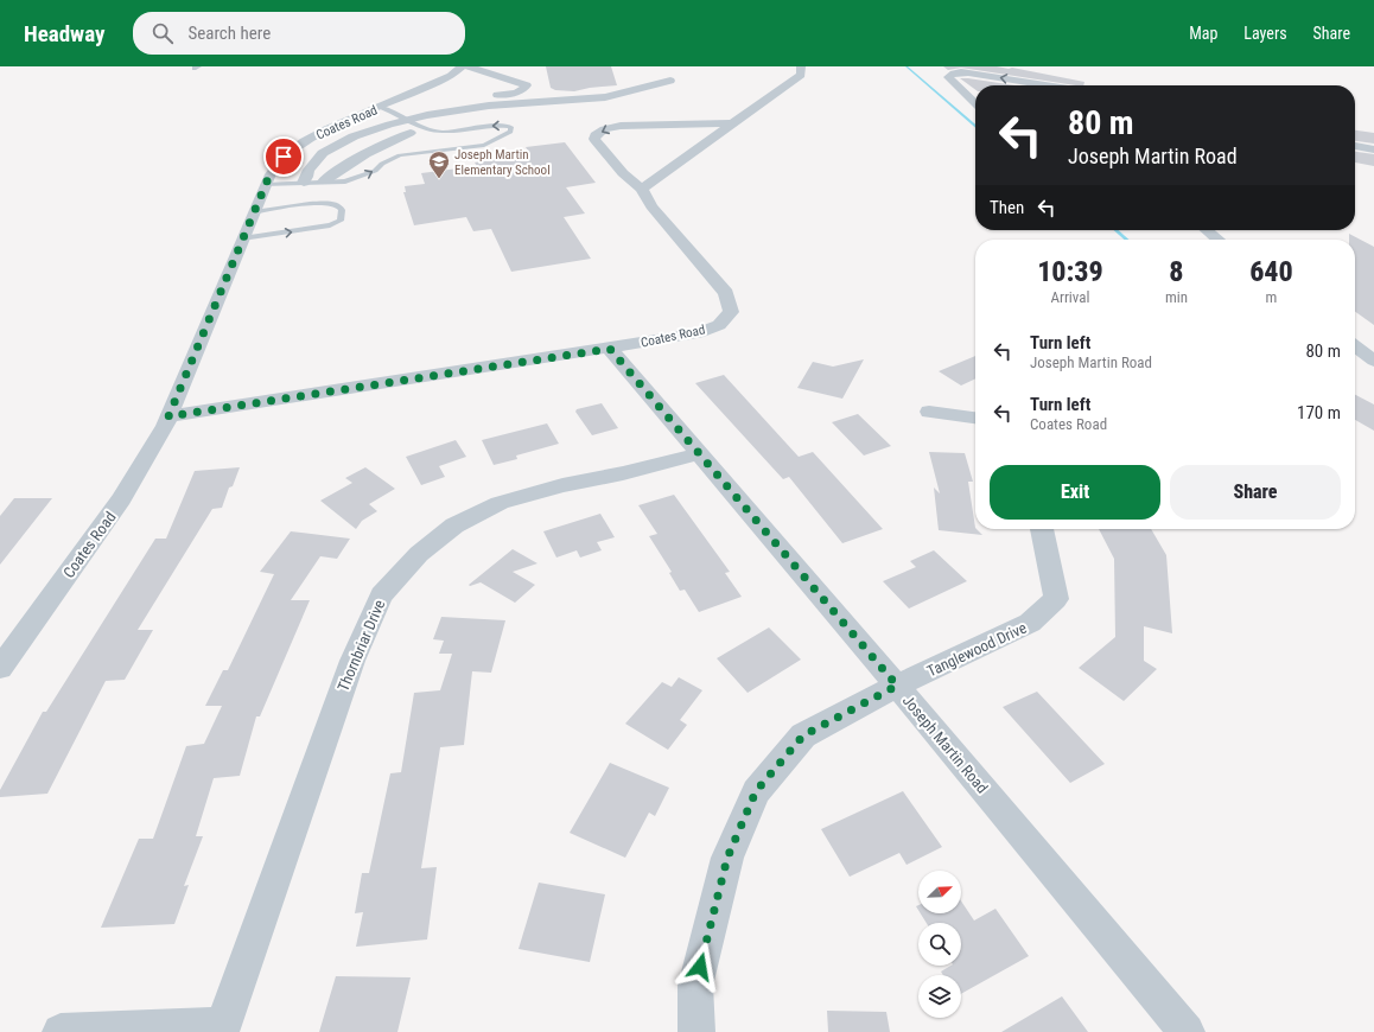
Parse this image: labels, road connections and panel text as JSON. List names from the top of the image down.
{
  "streets": {
    "street": [
      "Coates Road",
      "Thornbriar Drive",
      "Tanglewood Drive",
      "Joseph Martin Road"
    ]
  },
  "crossings": [
    ["Coates Road", "Joseph Martin Road"],
    ["Thornbriar Drive", "Joseph Martin Road"],
    ["Tanglewood Drive", "Joseph Martin Road"]
  ],
  "places": {
    "school or university": ["Joseph Martin Elementary School"]
  },
  "north": "top right",
  "page": {
    "header": "Headway",
    "search": "Search here",
    "nav": ["Map", "Layers", "Share"],
    "turn": ["80 m", "Joseph Martin Road"],
    "then": "Then",
    "eta": [
      "10:39",
      "Arrival",
      "8",
      "min",
      "640",
      "m"
    ],
    "list": [
      {
        "name": "Turn left",
        "note": "Joseph Martin Road",
        "value": "80 m"
      },
      {
        "name": "Turn left",
        "note": "Coates Road",
        "value": "170 m"
      }
    ],
    "buttons": ["Exit", "Share"]
  }
}
